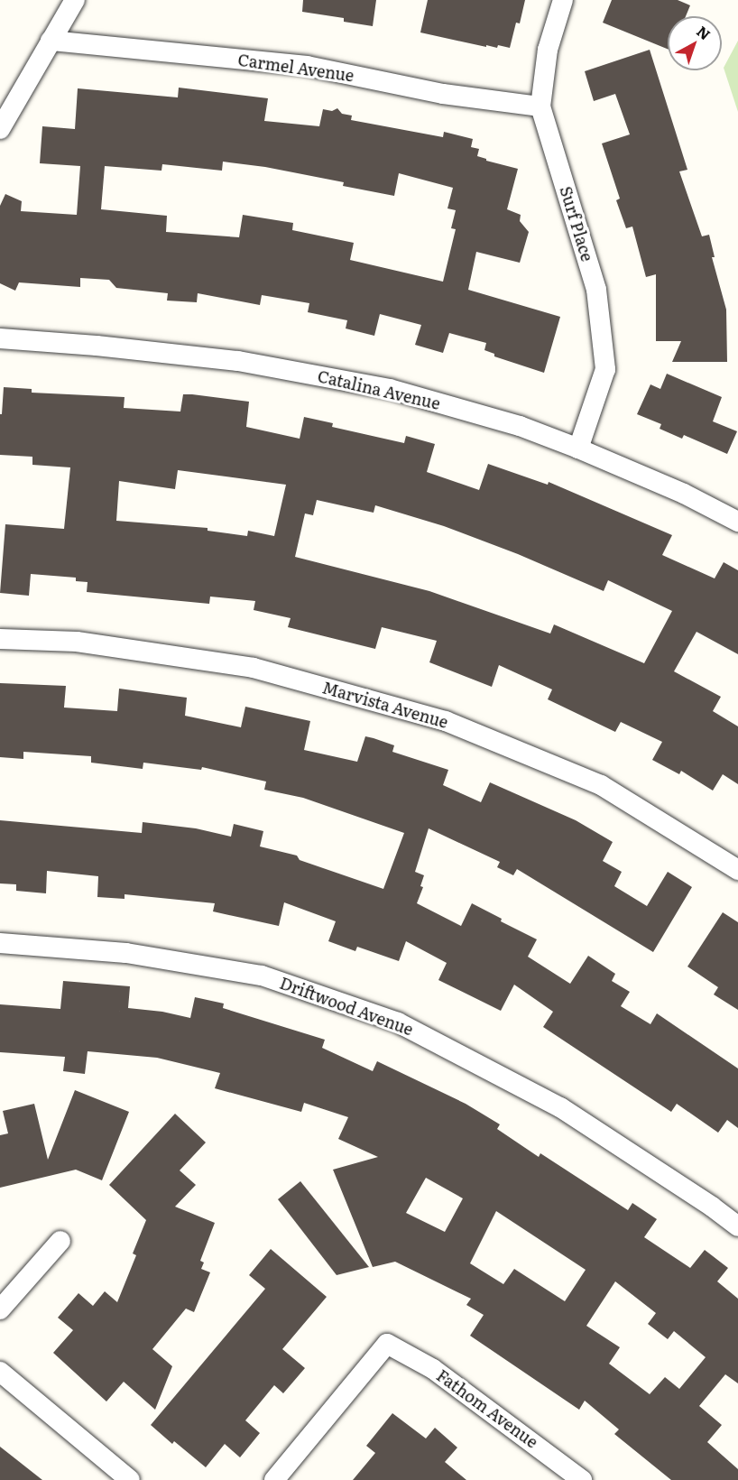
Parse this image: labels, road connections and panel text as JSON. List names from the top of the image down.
{
  "streets": {
    "street": [
      "Carmel Avenue",
      "Surf Place",
      "Catalina Avenue",
      "Marvista Avenue",
      "Driftwood Avenue",
      "Fathom Avenue"
    ]
  },
  "crossings": [
    ["Carmel Avenue", "Surf Place"],
    ["Surf Place", "Catalina Avenue"]
  ],
  "north": "top right"
}
